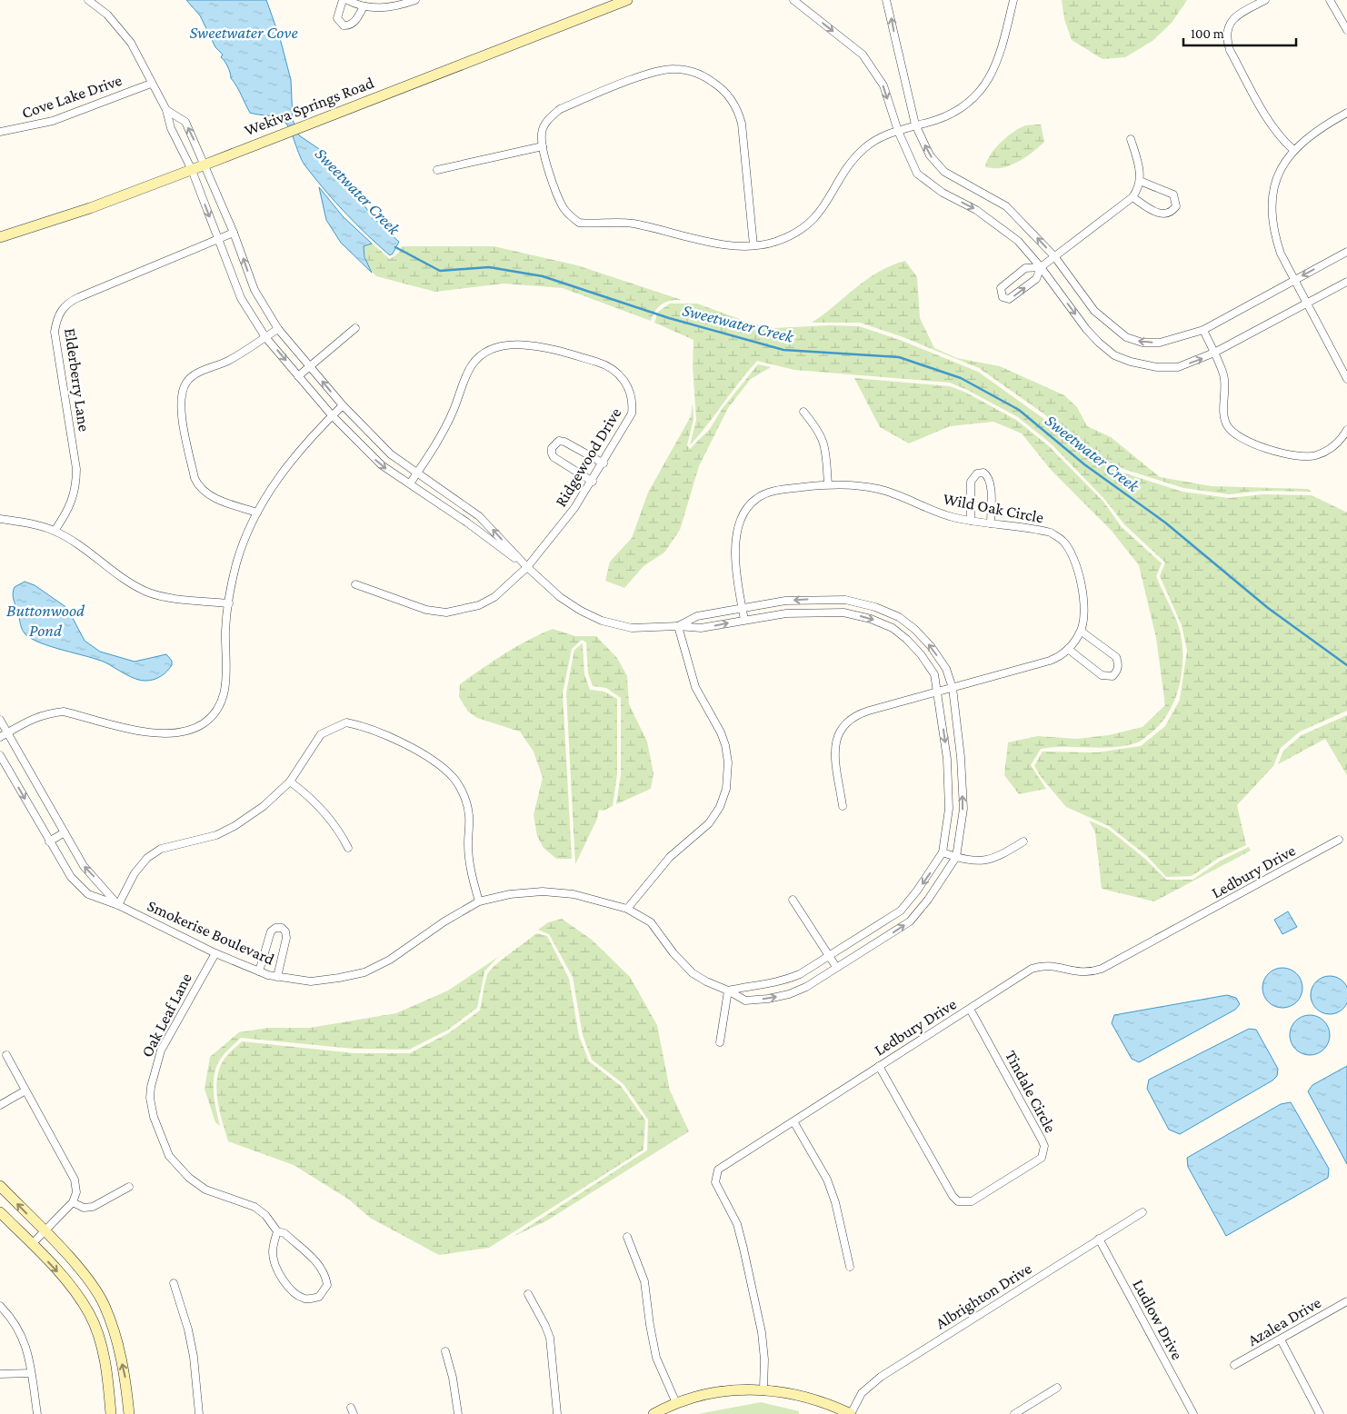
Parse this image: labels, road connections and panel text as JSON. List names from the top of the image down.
{
  "streets": {
    "street": [
      "Cove Lake Drive",
      "Wekiva Springs Road",
      "Elderberry Lane",
      "Ridgewood Drive",
      "Wild Oak Circle",
      "Ledbury Drive",
      "Smokerise Boulevard",
      "Oak Leaf Lane",
      "Tindale Circle",
      "Albrighton Drive",
      "Ludlow Drive",
      "Azalea Drive"
    ]
  },
  "crossings": [
    ["Wild Oak Circle", "Smokerise Boulevard"],
    ["Ledbury Drive", "Tindale Circle"],
    ["Smokerise Boulevard", "Oak Leaf Lane"],
    ["Albrighton Drive", "Ludlow Drive"]
  ],
  "water": ["Sweetwater Cove", "Sweetwater Creek", "Buttonwood Pond"],
  "scale_bar": "100 m"
}
